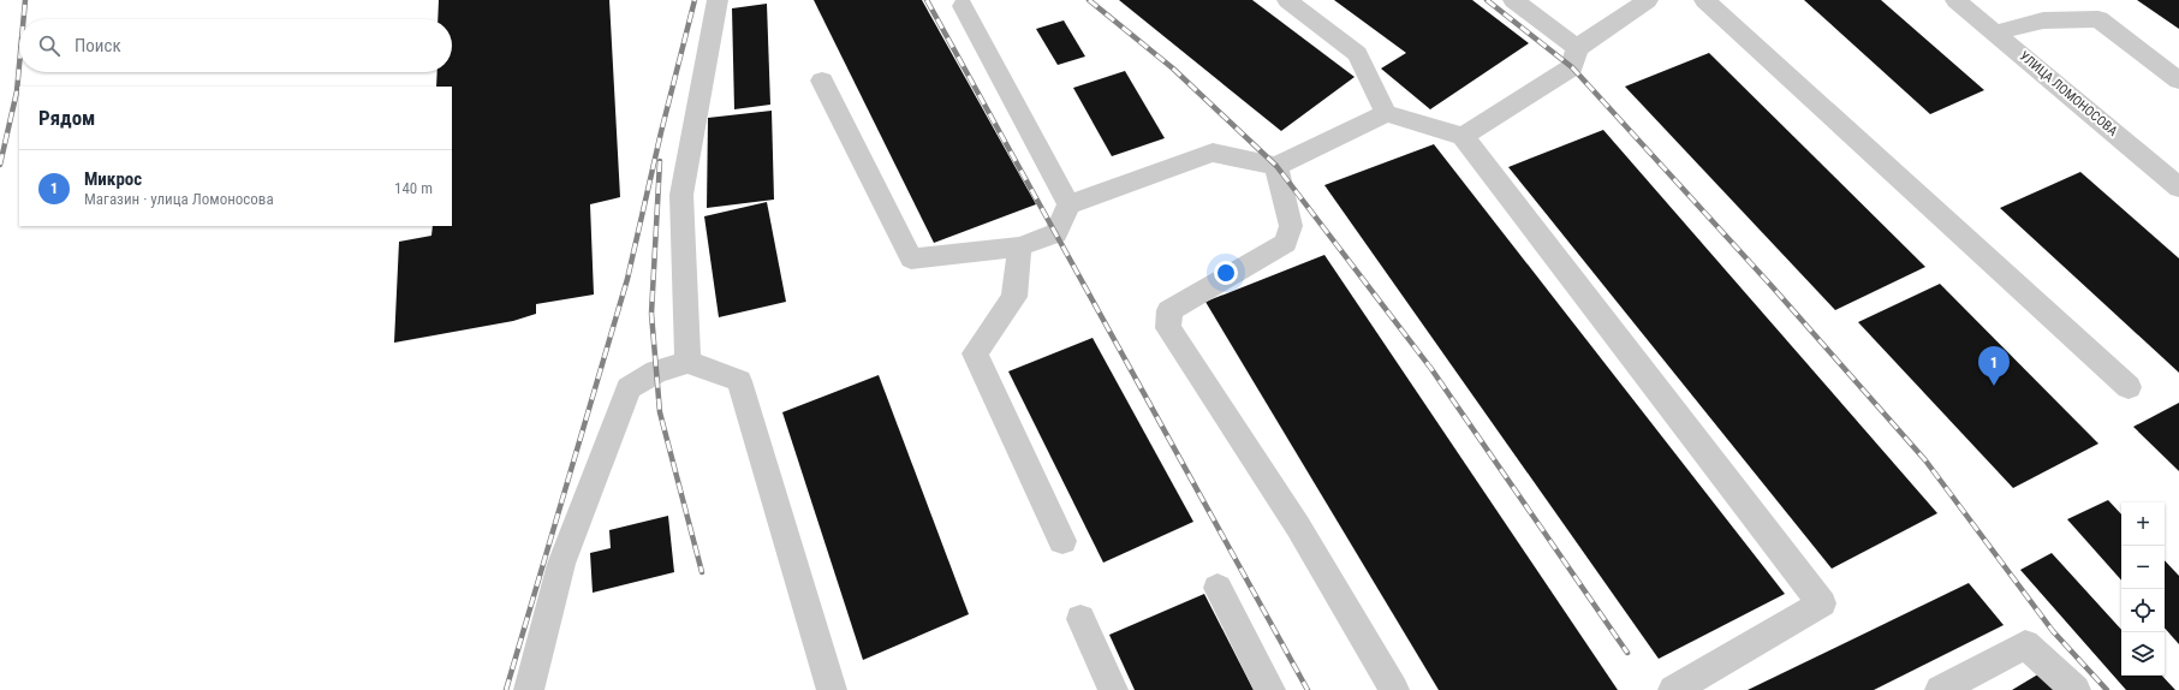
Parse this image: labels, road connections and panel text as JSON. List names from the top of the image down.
{
  "streets": {
    "street": ["УЛИЦА ЛОМОНОСОВА"]
  },
  "page": {
    "search": "Поиск",
    "heading": "Рядом",
    "list": [
      {
        "mark": "1",
        "name": "Микрос",
        "note": "Магазин · улица Ломоносова",
        "value": "140 m"
      }
    ],
    "pins": "1",
    "map_buttons": ["+", "−"]
  }
}
